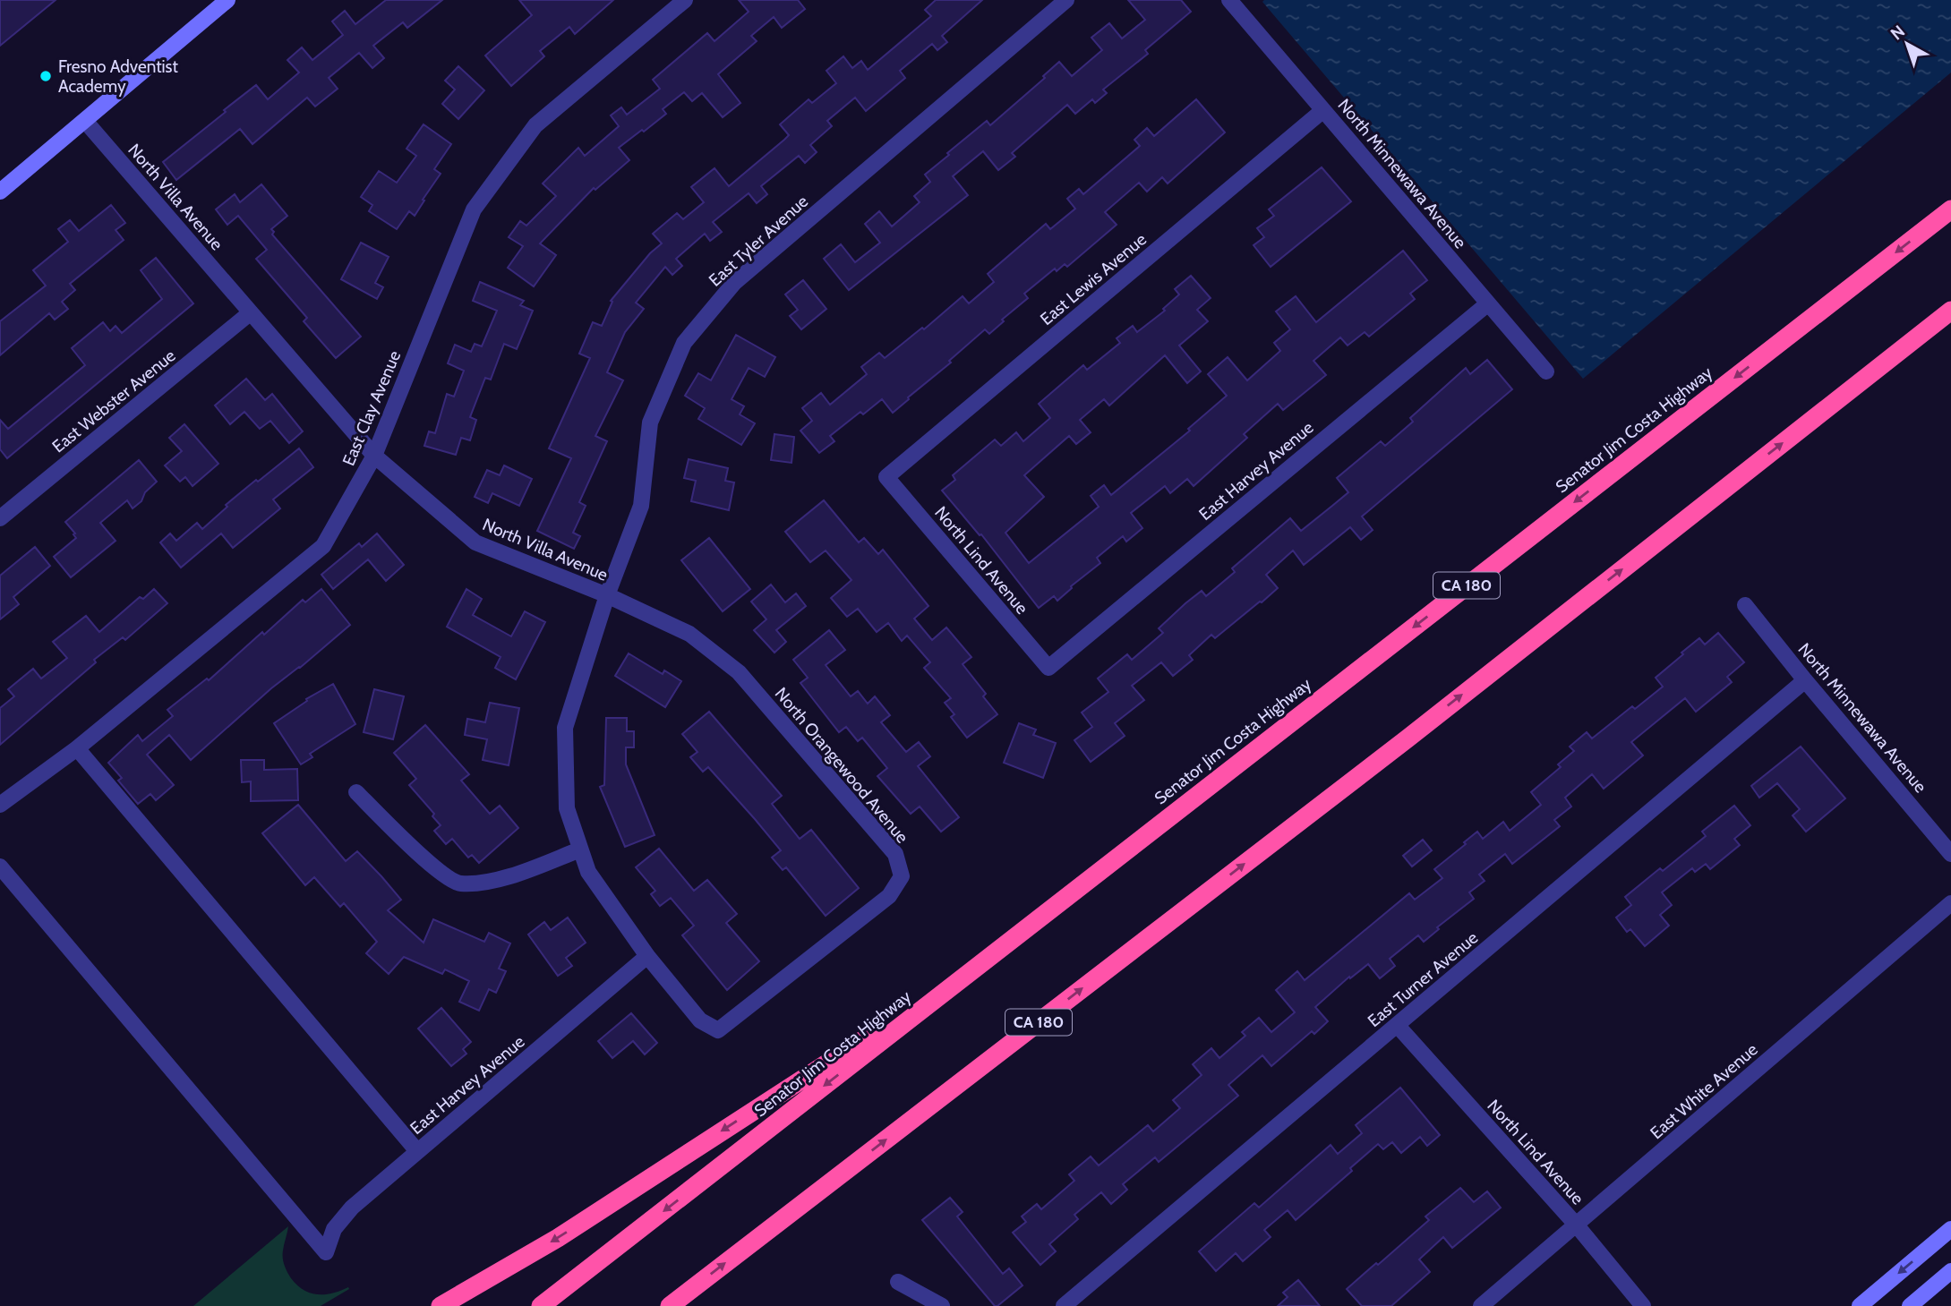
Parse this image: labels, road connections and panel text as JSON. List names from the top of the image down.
{
  "streets": {
    "highway": ["Senator Jim Costa Highway", "CA 180"],
    "street": [
      "North Minnewawa Avenue",
      "North Villa Avenue",
      "East Tyler Avenue",
      "East Lewis Avenue",
      "East Webster Avenue",
      "East Clay Avenue",
      "East Harvey Avenue",
      "North Lind Avenue",
      "North Orangewood Avenue",
      "East Turner Avenue",
      "East White Avenue"
    ]
  },
  "crossings": [
    ["North Minnewawa Avenue", "East Lewis Avenue"],
    ["North Minnewawa Avenue", "East Harvey Avenue"],
    ["North Minnewawa Avenue", "East Turner Avenue"],
    ["North Villa Avenue", "East Tyler Avenue"],
    ["North Villa Avenue", "East Webster Avenue"],
    ["North Villa Avenue", "East Clay Avenue"],
    ["North Villa Avenue", "East Harvey Avenue"],
    ["North Villa Avenue", "North Orangewood Avenue"],
    ["East Tyler Avenue", "North Orangewood Avenue"],
    ["East Lewis Avenue", "North Lind Avenue"],
    ["East Harvey Avenue", "North Lind Avenue"],
    ["North Lind Avenue", "East Turner Avenue"],
    ["North Lind Avenue", "East White Avenue"]
  ],
  "places": ["Fresno Adventist Academy"],
  "north": "top left"
}
